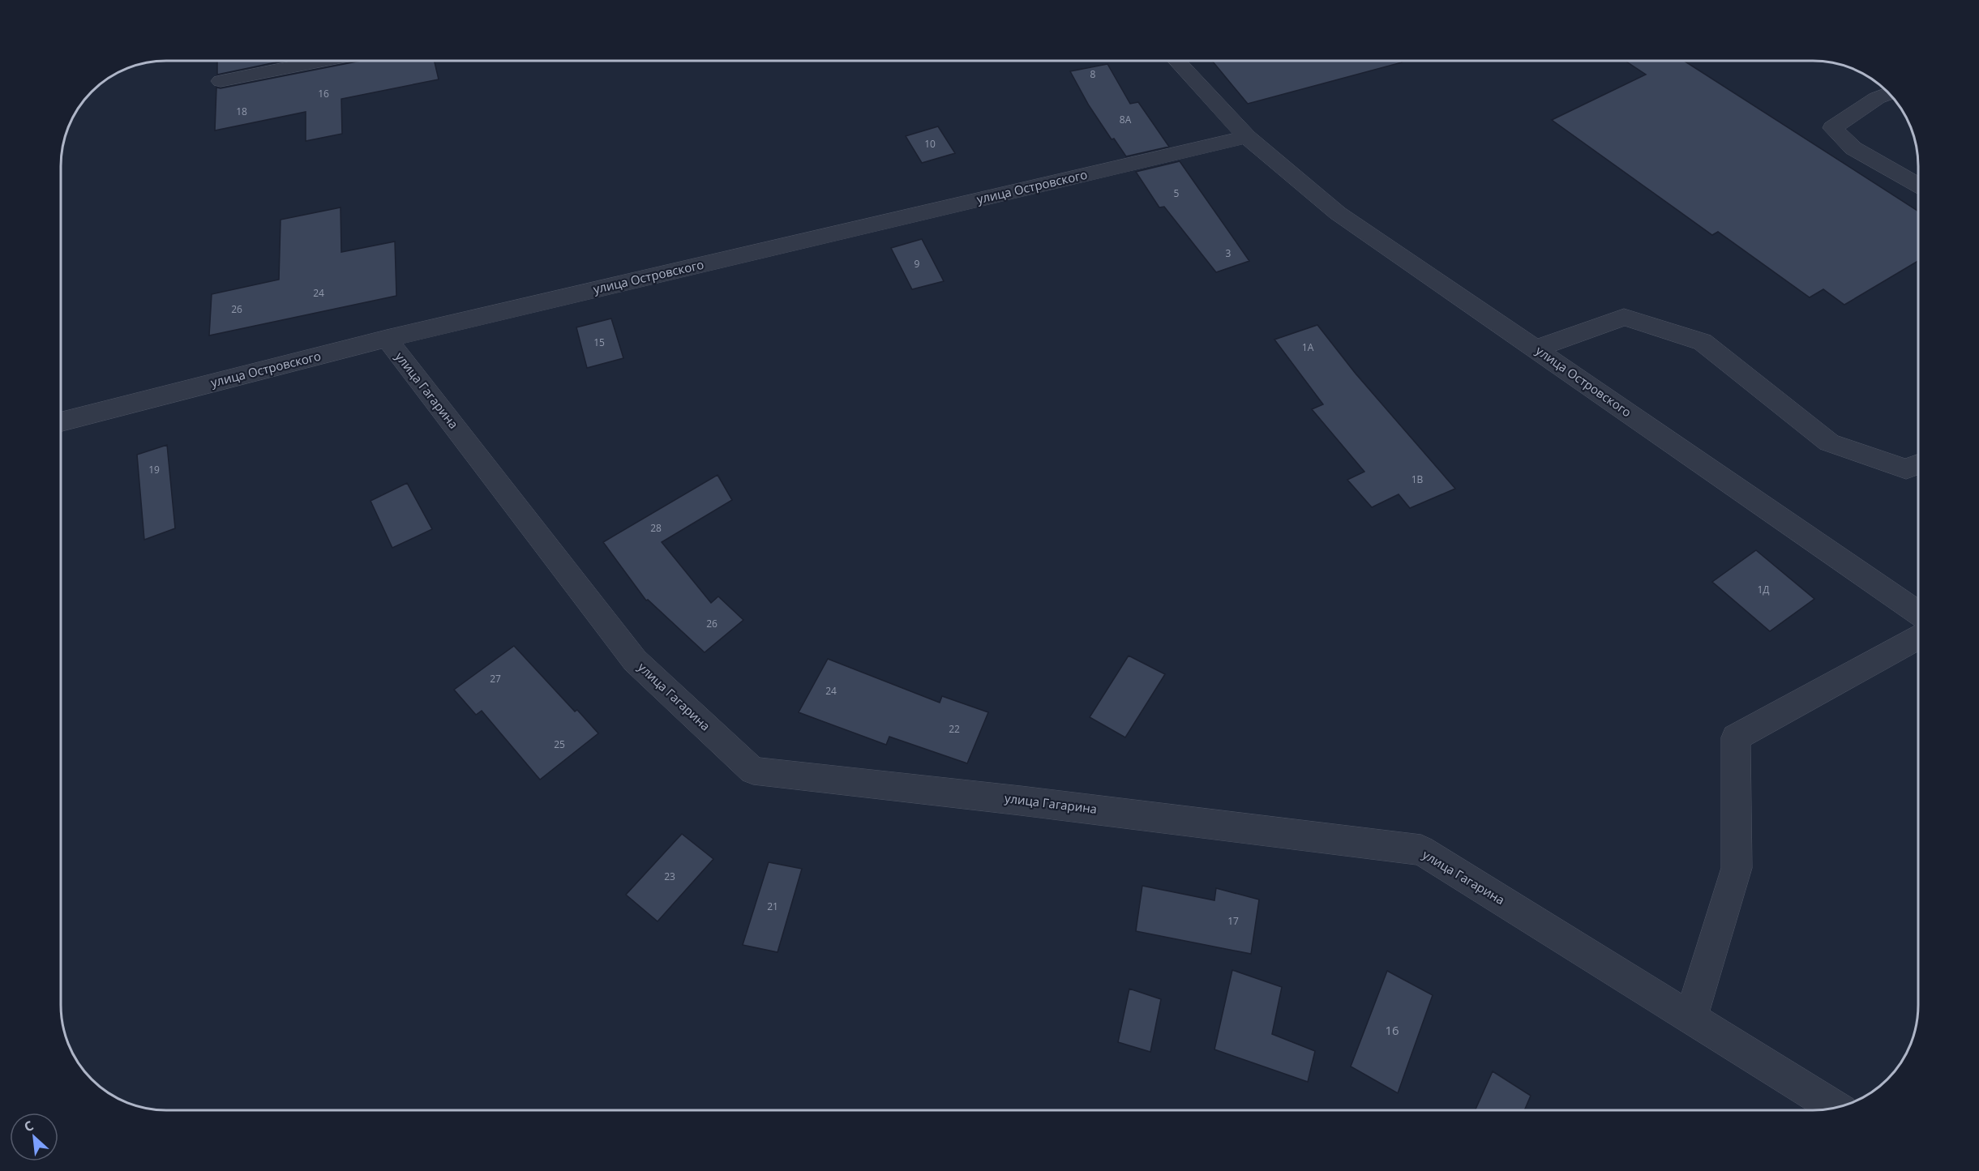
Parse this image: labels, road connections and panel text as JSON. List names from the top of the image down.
{
  "streets": {
    "street": ["улица Островского", "улица Гагарина"]
  },
  "crossings": [
    ["улица Островского", "улица Гагарина"]
  ],
  "house_numbers": [
    "8",
    "16",
    "18",
    "8А",
    "10",
    "5",
    "3",
    "9",
    "24",
    "26",
    "15",
    "1А",
    "19",
    "1В",
    "28",
    "1Д",
    "26",
    "27",
    "24",
    "22",
    "25",
    "23",
    "21",
    "17",
    "16"
  ],
  "north": "top left"
}
